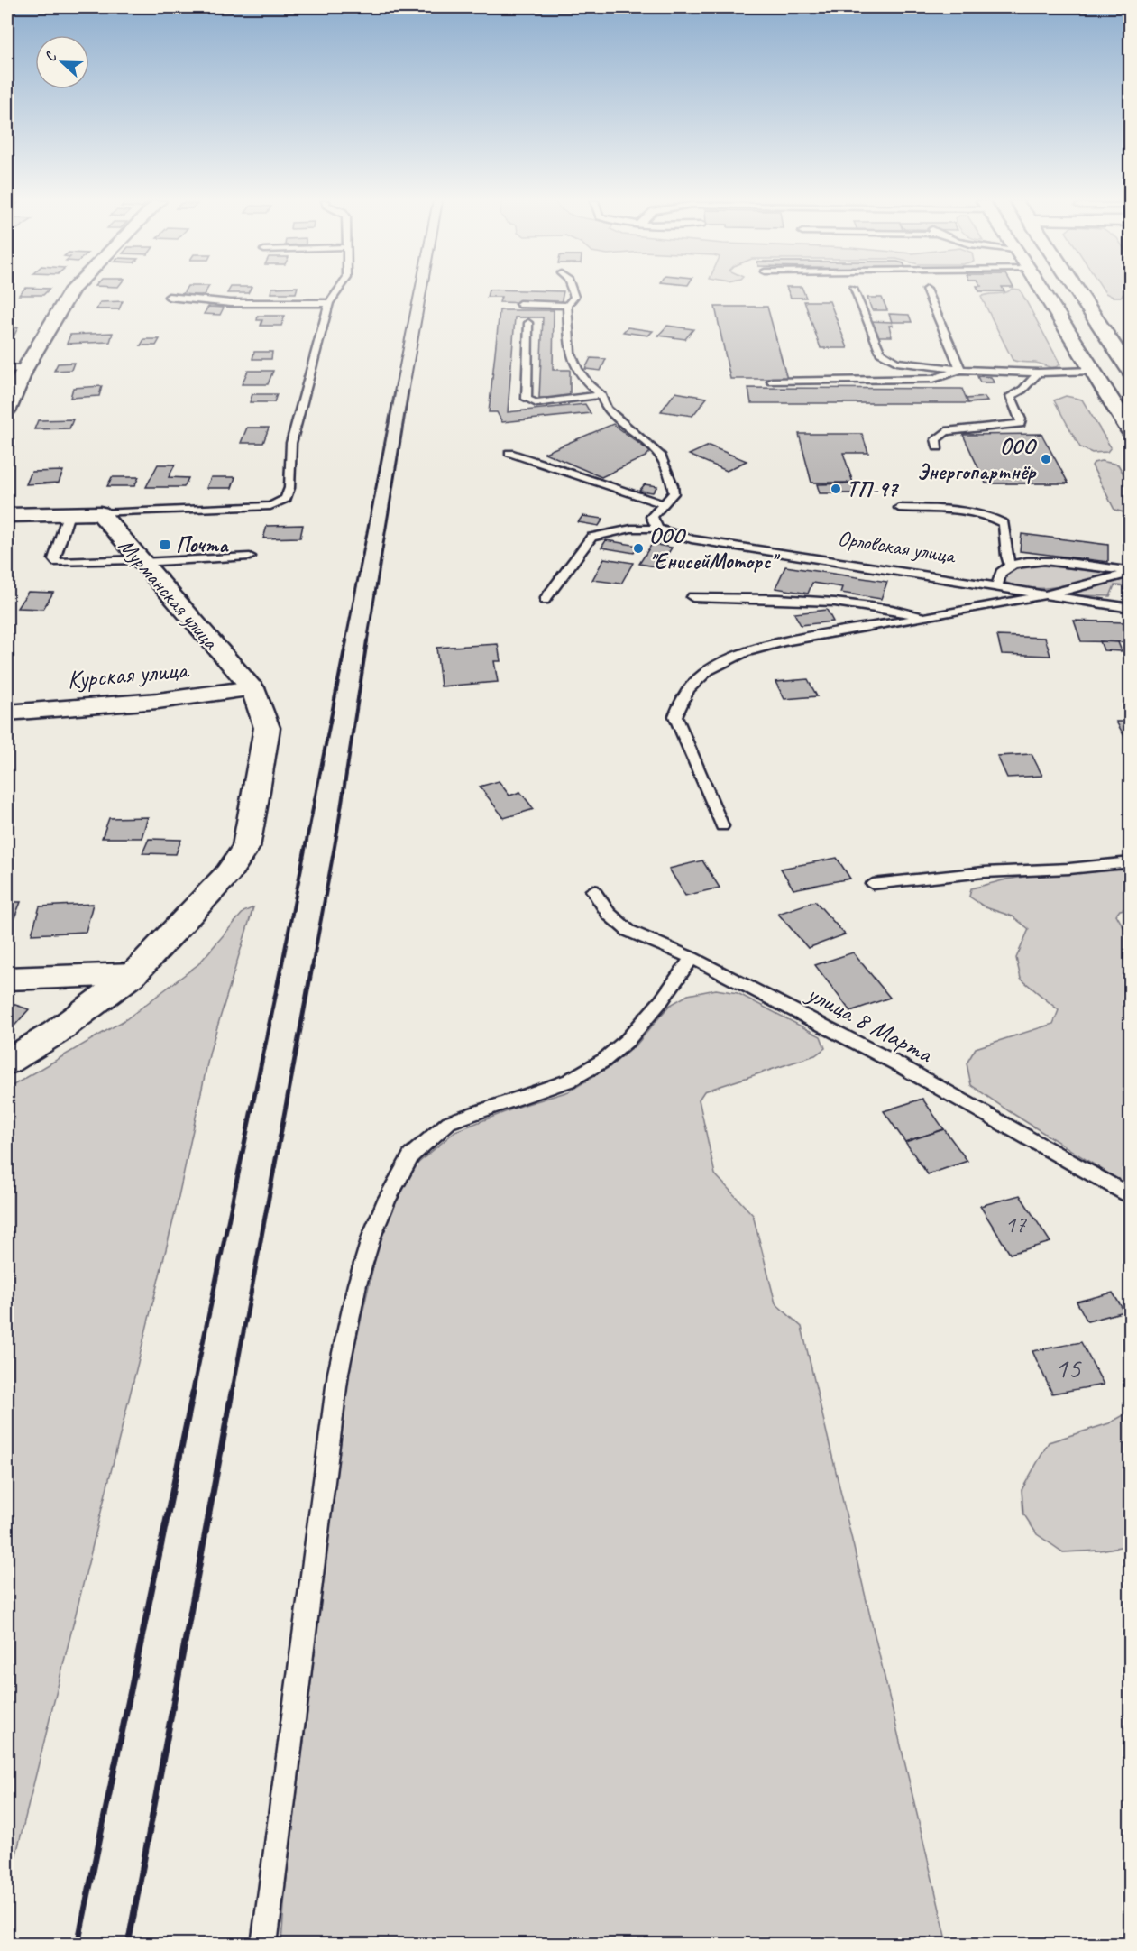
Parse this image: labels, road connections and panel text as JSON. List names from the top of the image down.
{
  "streets": {
    "main road": ["Мурманская улица", "Курская улица"],
    "lane": ["Орловская улица", "улица 8 Марта"]
  },
  "crossings": [
    ["Мурманская улица", "Курская улица"]
  ],
  "places": {
    "other": ["ООО Энергопартнёр", "ТП-97", "ООО \"ЕнисейМоторс\""],
    "transit": ["Почта"]
  },
  "house_numbers": ["17", "15"],
  "north": "left"
}
